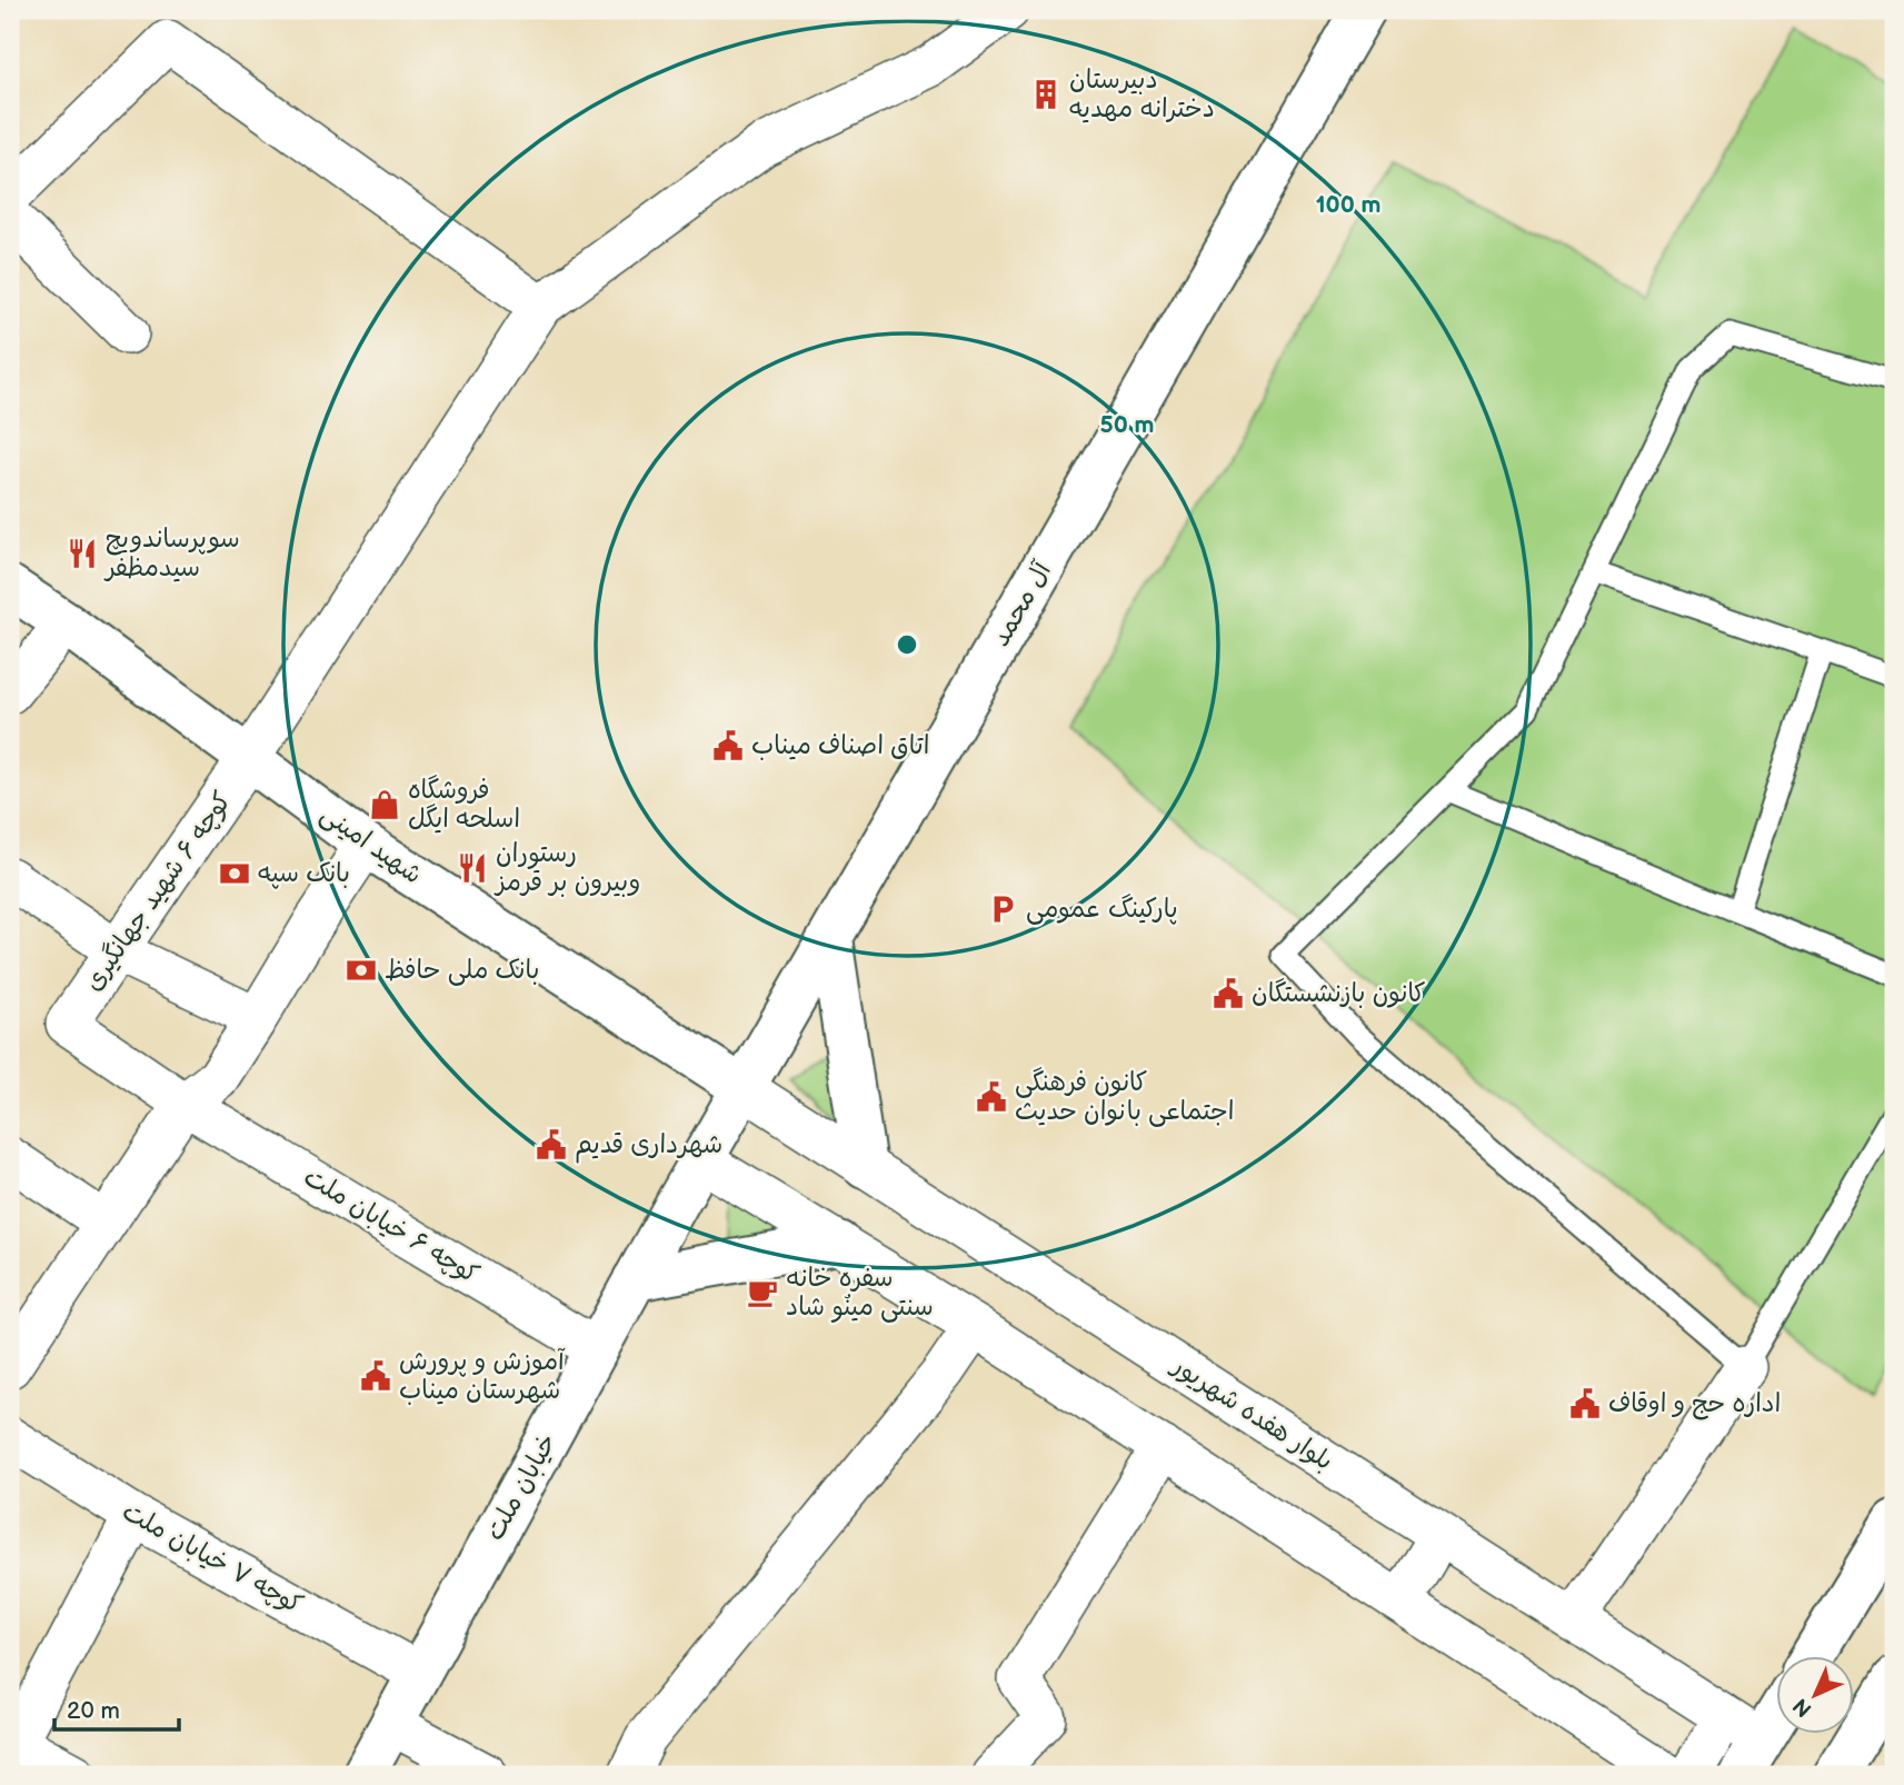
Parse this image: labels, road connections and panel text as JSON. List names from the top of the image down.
{
  "streets": {
    "main road": ["آل محمد", "شهید امینی", "خیابان ملت"],
    "street": [
      "کوچه ۶ شهید جهانگیری",
      "کوچه ۶ خیابان ملت",
      "بلوار هفده شهریور",
      "کوچه ۷ خیابان ملت"
    ]
  },
  "crossings": [
    ["آل محمد", "شهید امینی"],
    ["آل محمد", "بلوار هفده شهریور"],
    ["آل محمد", "خیابان ملت"],
    ["شهید امینی", "کوچه ۶ شهید جهانگیری"],
    ["شهید امینی", "بلوار هفده شهریور"],
    ["کوچه ۶ شهید جهانگیری", "کوچه ۶ خیابان ملت"],
    ["کوچه ۶ خیابان ملت", "خیابان ملت"],
    ["خیابان ملت", "کوچه ۷ خیابان ملت"]
  ],
  "places": {
    "building": ["دبیرستان دخترانه مهدیه"],
    "restaurant": ["سوپرساندویچ سیدمظفر", "رستوران وبیرون بر قرمز"],
    "public building": [
      "اتاق اصناف میناب",
      "کانون بازنشستگان",
      "کانون فرهنگی اجتماعی بانوان حدیث",
      "شهرداری قدیم",
      "آموزش و پرورش شهرستان میناب",
      "اداره حج و اوقاف"
    ],
    "shop": ["فروشگاه اسلحه ایگل"],
    "bank": ["بانک سپه", "بانک ملی حافظ"],
    "parking": ["پارکینگ عمومی"],
    "cafe": ["سفره خانه سنتی مینُو شاد"]
  },
  "scale_bar": "20 m",
  "north": "bottom left",
  "rings": ["100 m", "50 m"]
}
